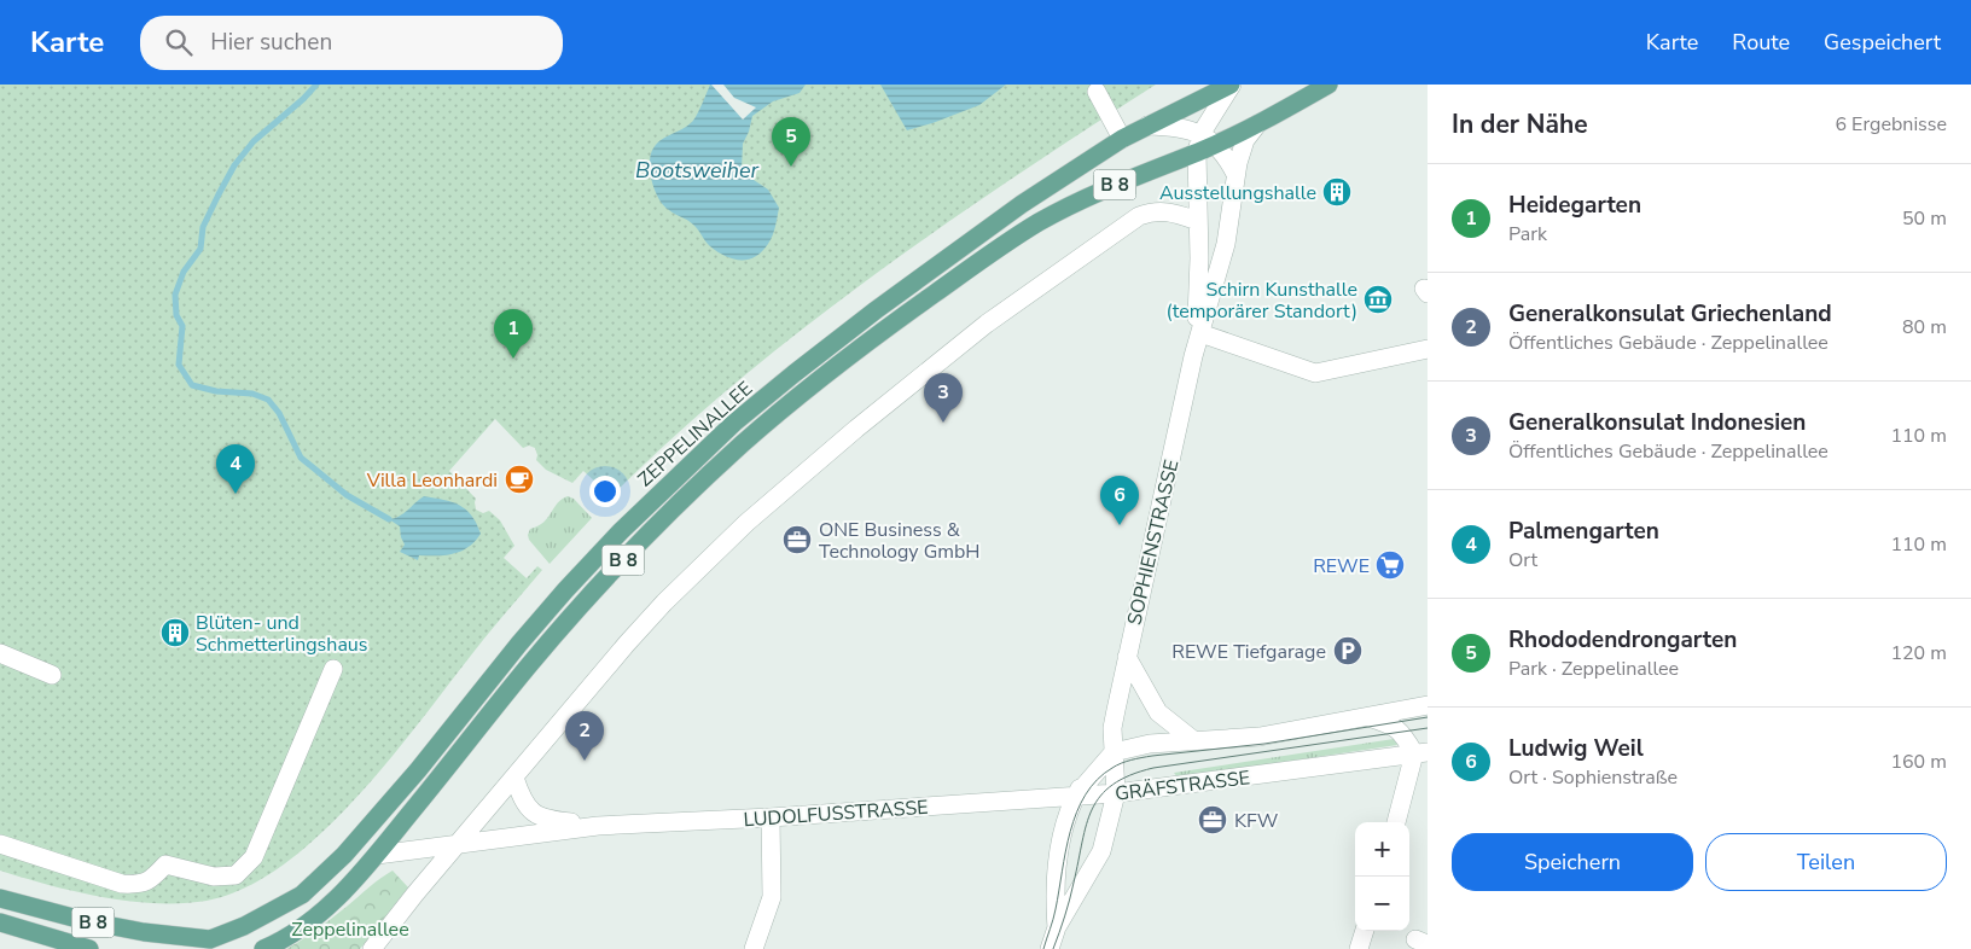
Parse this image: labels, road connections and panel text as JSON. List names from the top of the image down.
{
  "streets": {
    "main road": ["B 8", "ZEPPELINALLEE"],
    "street": ["SOPHIENSTRASSE", "GRÄFSTRASSE", "LUDOLFUSSTRASSE"]
  },
  "crossings": [
    ["B 8", "ZEPPELINALLEE"],
    ["ZEPPELINALLEE", "SOPHIENSTRASSE"],
    ["ZEPPELINALLEE", "LUDOLFUSSTRASSE"],
    ["SOPHIENSTRASSE", "GRÄFSTRASSE"],
    ["SOPHIENSTRASSE", "LUDOLFUSSTRASSE"],
    ["GRÄFSTRASSE", "LUDOLFUSSTRASSE"]
  ],
  "water": ["Bootsweiher"],
  "parks": ["Zeppelinallee"],
  "places": {
    "building": ["Ausstellungshalle", "Blüten- und Schmetterlingshaus"],
    "museum": ["Schirn Kunsthalle (temporärer Standort)"],
    "cafe": ["Villa Leonhardi"],
    "office": ["ONE Business & Technology GmbH", "KFW"],
    "supermarket": ["REWE"],
    "parking": ["REWE Tiefgarage"]
  },
  "page": {
    "header": "Karte",
    "search": "Hier suchen",
    "nav": ["Karte", "Route", "Gespeichert"],
    "heading": ["In der Nähe", "6 Ergebnisse"],
    "pins": [
      "5",
      "1",
      "3",
      "4",
      "6",
      "2"
    ],
    "list": [
      {
        "mark": "1",
        "name": "Heidegarten",
        "note": "Park",
        "value": "50 m"
      },
      {
        "mark": "2",
        "name": "Generalkonsulat Griechenland",
        "note": "Öffentliches Gebäude · Zeppelinallee",
        "value": "80 m"
      },
      {
        "mark": "3",
        "name": "Generalkonsulat Indonesien",
        "note": "Öffentliches Gebäude · Zeppelinallee",
        "value": "110 m"
      },
      {
        "mark": "4",
        "name": "Palmengarten",
        "note": "Ort",
        "value": "110 m"
      },
      {
        "mark": "5",
        "name": "Rhododendrongarten",
        "note": "Park · Zeppelinallee",
        "value": "120 m"
      },
      {
        "mark": "6",
        "name": "Ludwig Weil",
        "note": "Ort · Sophienstraße",
        "value": "160 m"
      }
    ],
    "buttons": ["Speichern", "Teilen"],
    "map_buttons": ["+", "−"]
  }
}
